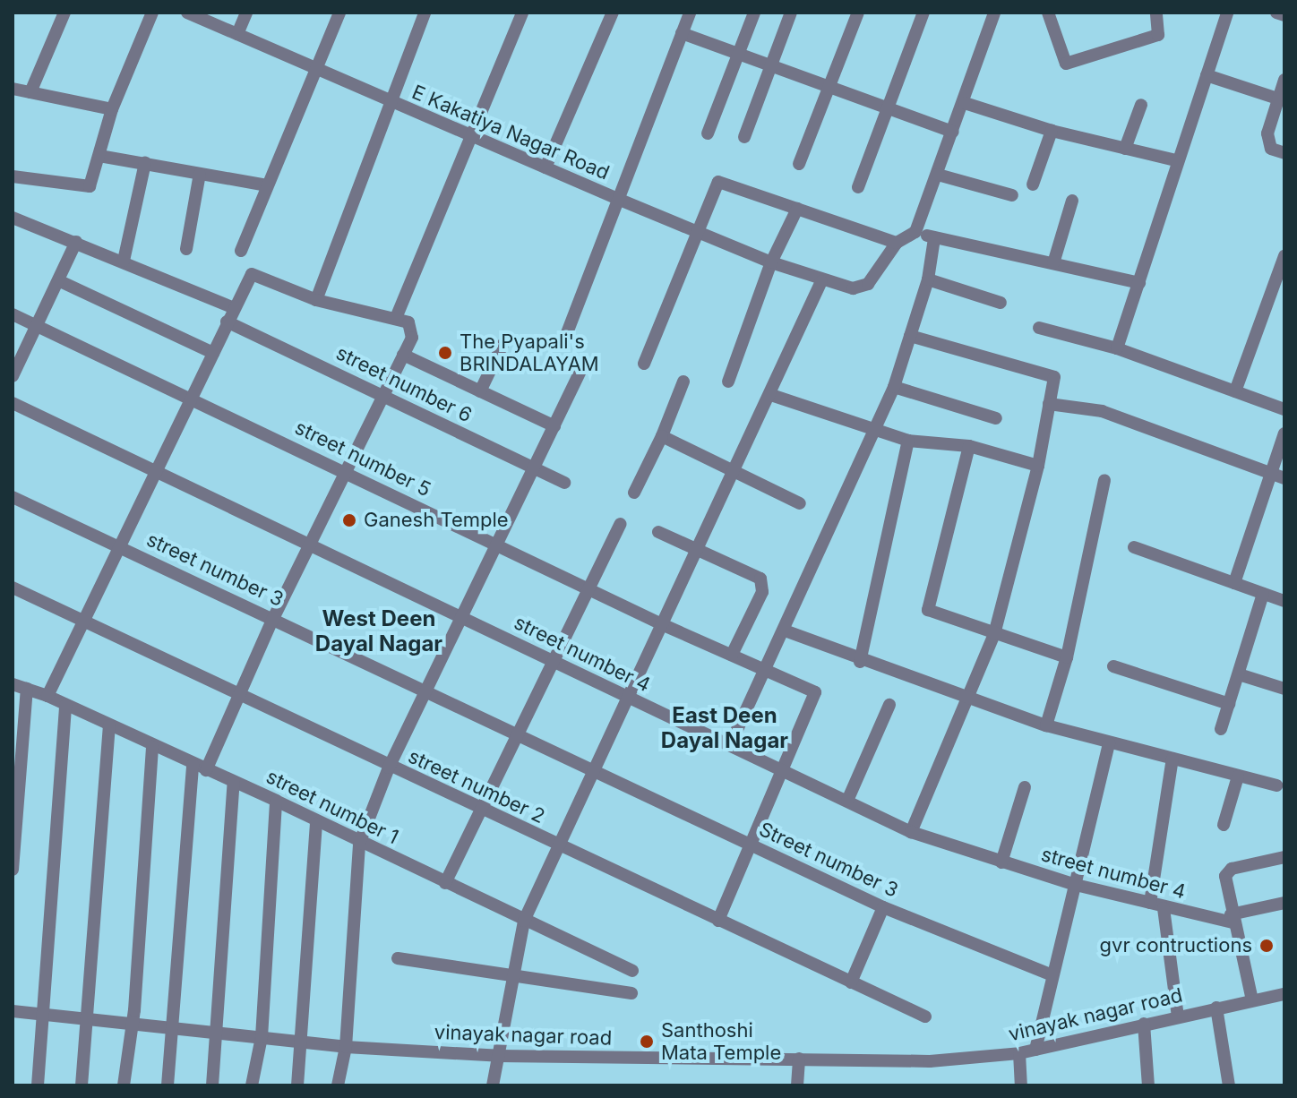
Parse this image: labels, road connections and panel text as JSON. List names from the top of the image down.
{
  "streets": {
    "street": [
      "E Kakatiya Nagar Road",
      "street number 6",
      "street number 5",
      "street number 3",
      "street number 4",
      "street number 2",
      "street number 1",
      "Street number 3",
      "vinayak nagar road"
    ]
  },
  "crossings": [
    ["street number 5", "street number 4"],
    ["street number 3", "Street number 3"]
  ],
  "districts": ["West Deen Dayal Nagar", "East Deen Dayal Nagar"],
  "places": [
    "The Pyapali's BRINDALAYAM",
    "Ganesh Temple",
    "gvr contructions",
    "Santhoshi Mata Temple"
  ]
}
